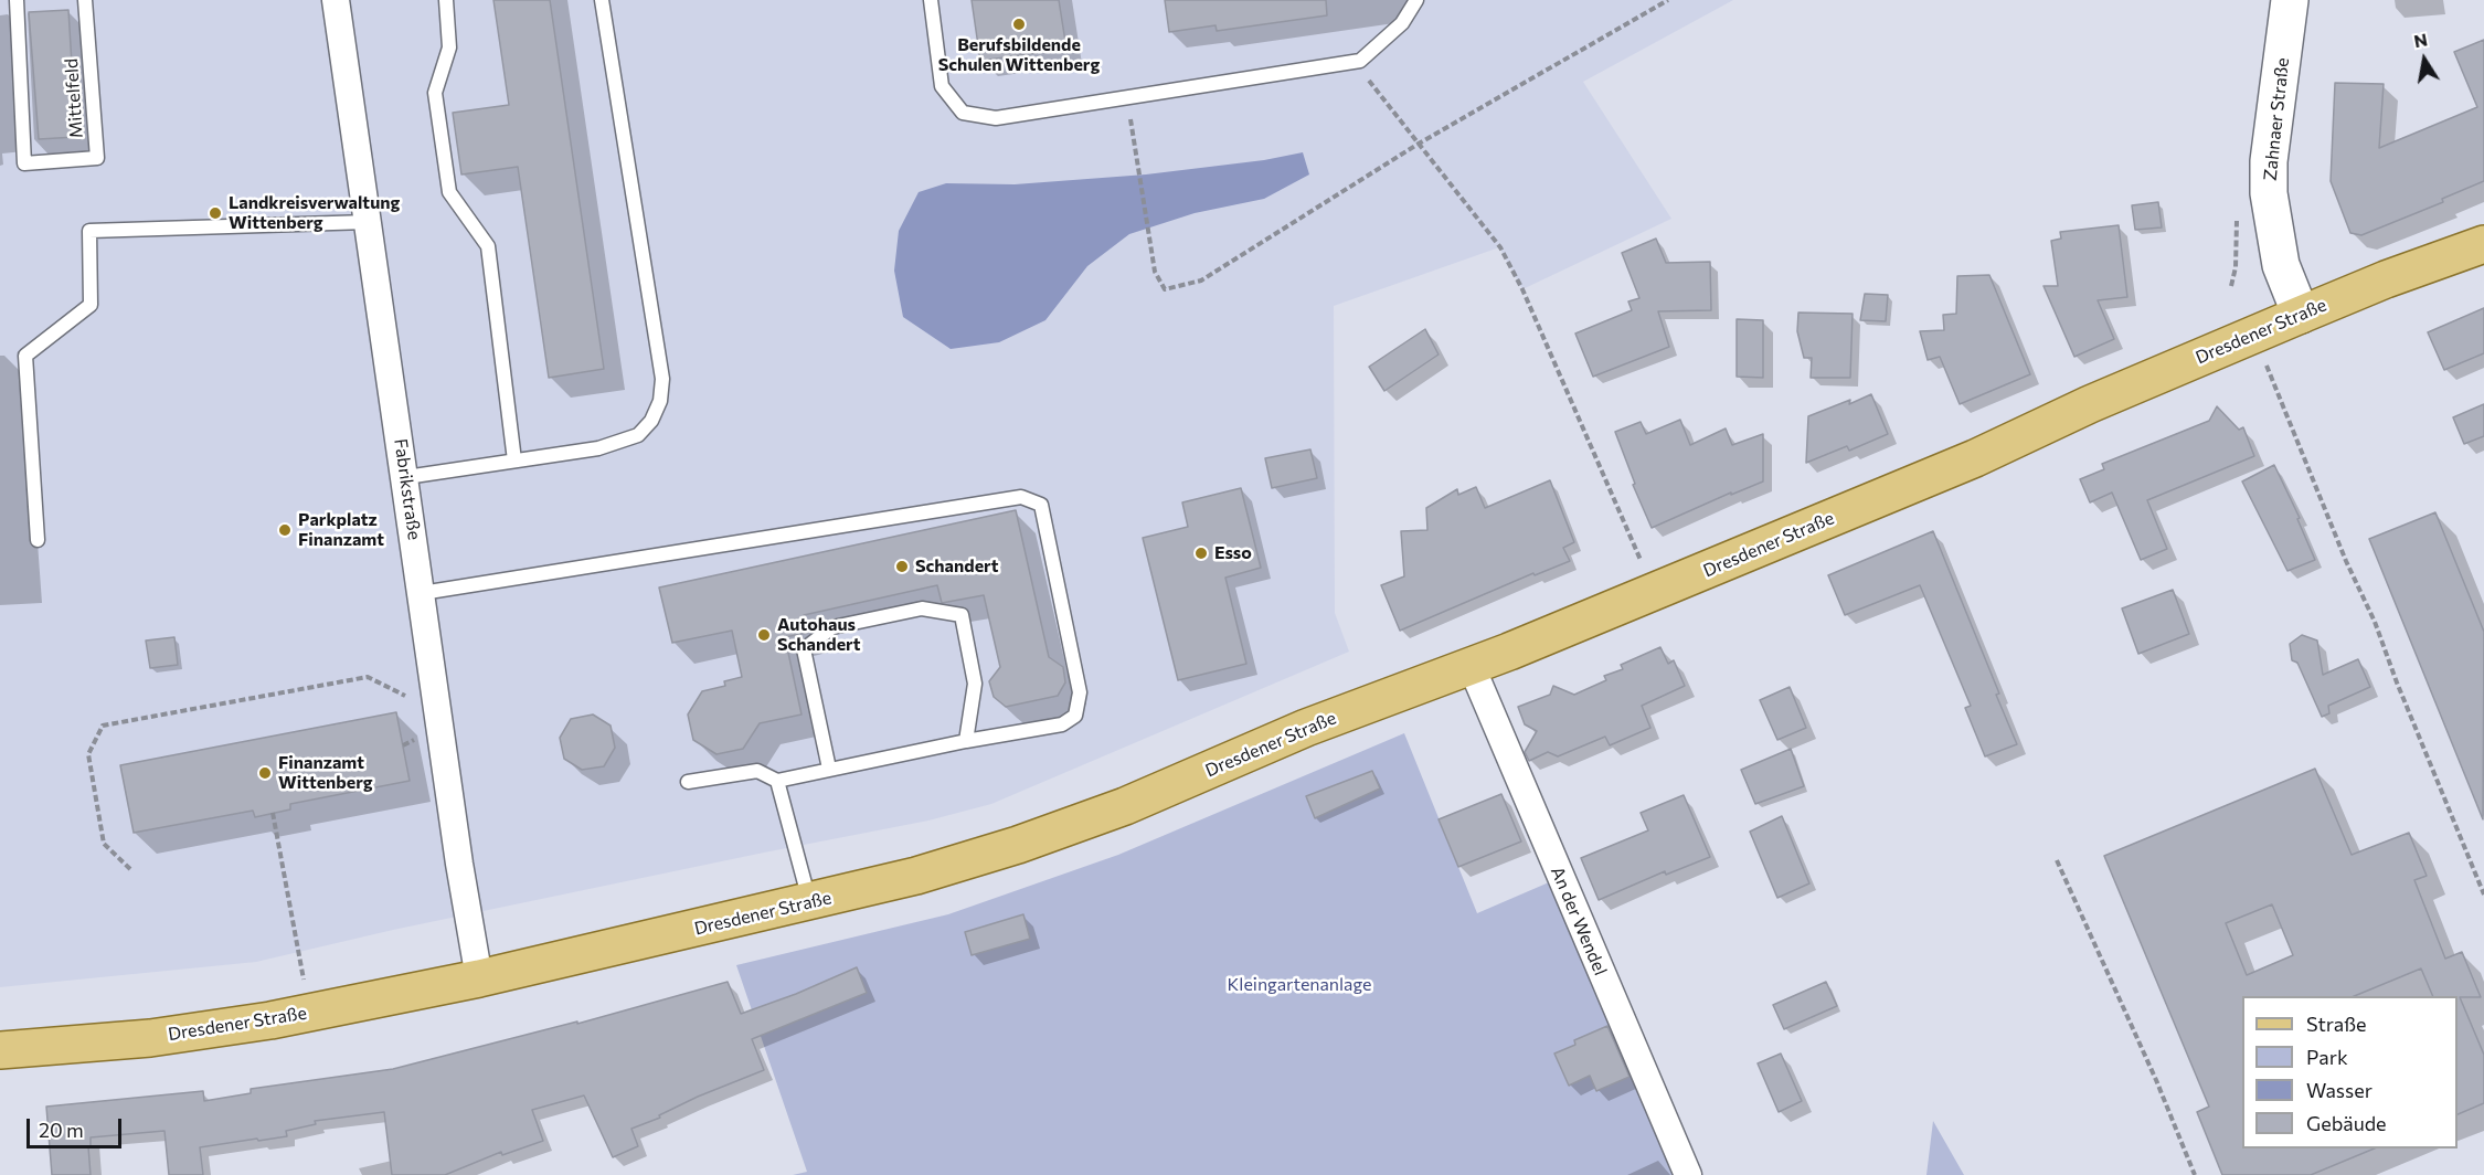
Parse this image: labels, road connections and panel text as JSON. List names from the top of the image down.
{
  "streets": {
    "main road": ["Zahnaer Straße", "Dresdener Straße"],
    "street": ["Fabrikstraße", "An der Wendel"],
    "lane": ["Mittelfeld"]
  },
  "crossings": [
    ["Zahnaer Straße", "Dresdener Straße"],
    ["Dresdener Straße", "Fabrikstraße"],
    ["Dresdener Straße", "An der Wendel"]
  ],
  "parks": ["Kleingartenanlage"],
  "places": [
    "Berufsbildende Schulen Wittenberg",
    "Landkreisverwaltung Wittenberg",
    "Parkplatz Finanzamt",
    "Esso",
    "Schandert",
    "Autohaus Schandert",
    "Finanzamt Wittenberg"
  ],
  "legend": [
    "Straße",
    "Park",
    "Wasser",
    "Gebäude"
  ],
  "scale_bar": "20 m",
  "north": "top"
}
